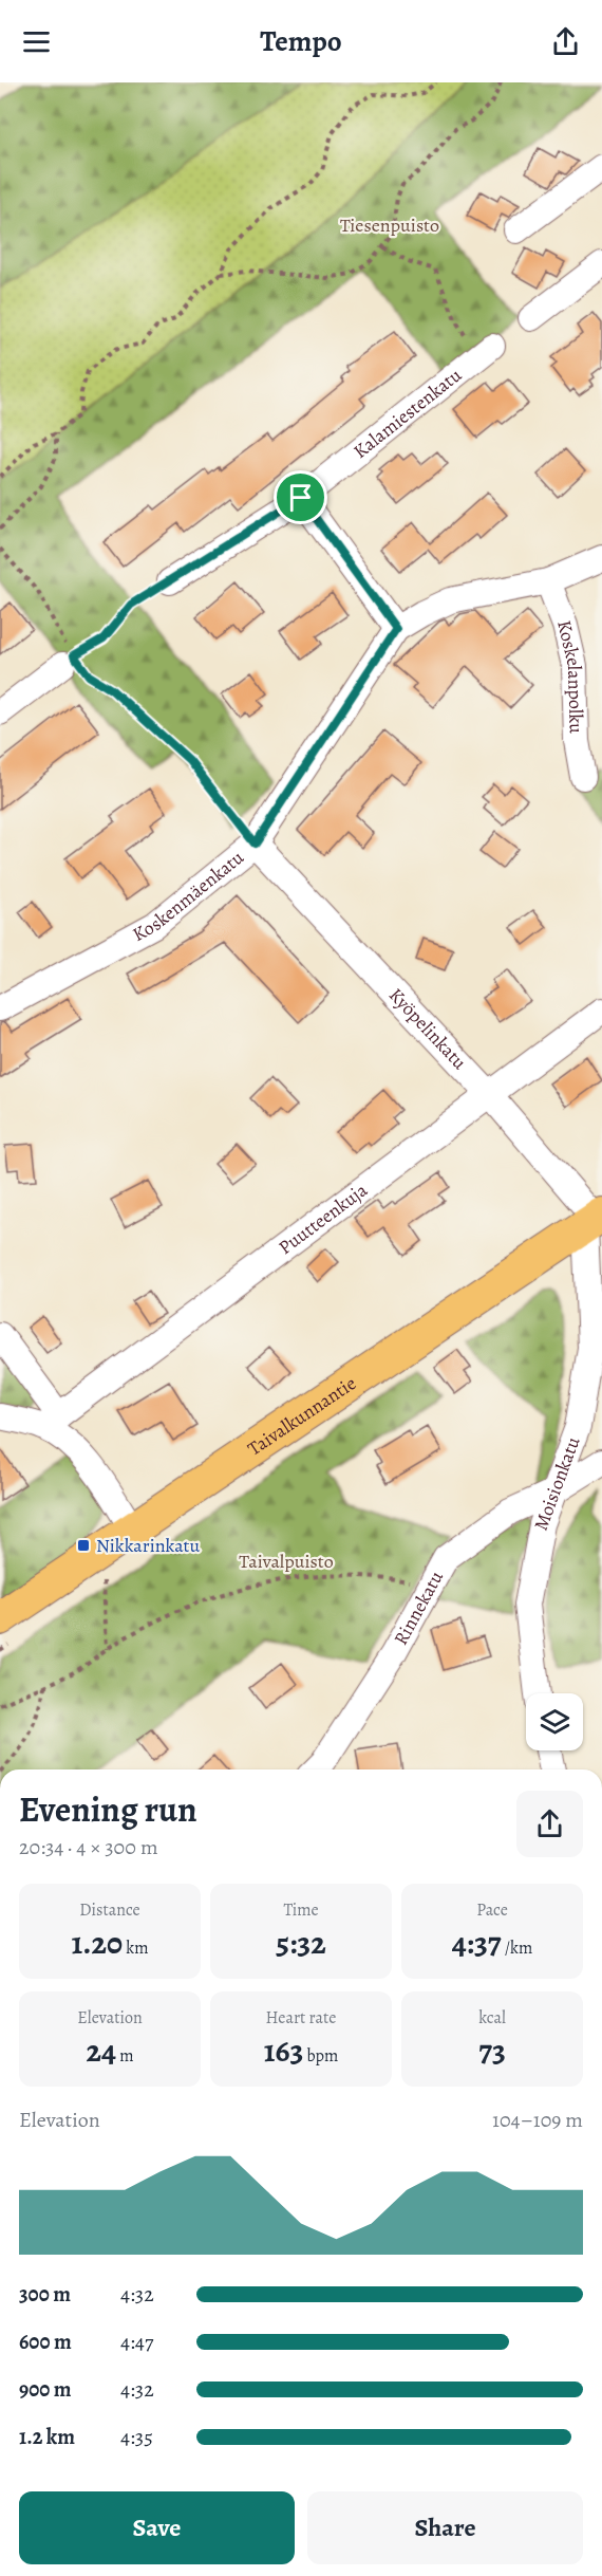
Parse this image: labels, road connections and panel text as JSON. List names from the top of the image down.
{
  "streets": {
    "main road": ["Taivalkunnantie"],
    "street": [
      "Kalamiestenkatu",
      "Koskelanpolku",
      "Koskenmäenkatu",
      "Kyöpelinkatu",
      "Puutteenkuja",
      "Moisionkatu",
      "Rinnekatu"
    ]
  },
  "crossings": [
    ["Koskelanpolku", "Koskenmäenkatu"],
    ["Koskenmäenkatu", "Kyöpelinkatu"],
    ["Kyöpelinkatu", "Puutteenkuja"],
    ["Kyöpelinkatu", "Taivalkunnantie"],
    ["Kyöpelinkatu", "Moisionkatu"],
    ["Taivalkunnantie", "Moisionkatu"],
    ["Moisionkatu", "Rinnekatu"]
  ],
  "parks": ["Tiesenpuisto", "Taivalpuisto"],
  "places": {
    "transit": ["Nikkarinkatu"]
  },
  "page": {
    "header": "Tempo",
    "heading": ["Evening run", "20:34 · 4 × 300 m"],
    "stats": [
      ["Distance", "1.20 km"],
      ["Time", "5:32"],
      ["Pace", "4:37 /km"],
      ["Elevation", "24 m"],
      ["Heart rate", "163 bpm"],
      ["kcal", "73"]
    ],
    "chart": ["Elevation", "104–109 m"],
    "list": [
      {
        "name": "300 m",
        "note": "4:32"
      },
      {
        "name": "600 m",
        "note": "4:47"
      },
      {
        "name": "900 m",
        "note": "4:32"
      },
      {
        "name": "1.2 km",
        "note": "4:35"
      }
    ],
    "buttons": ["Save", "Share"]
  }
}
